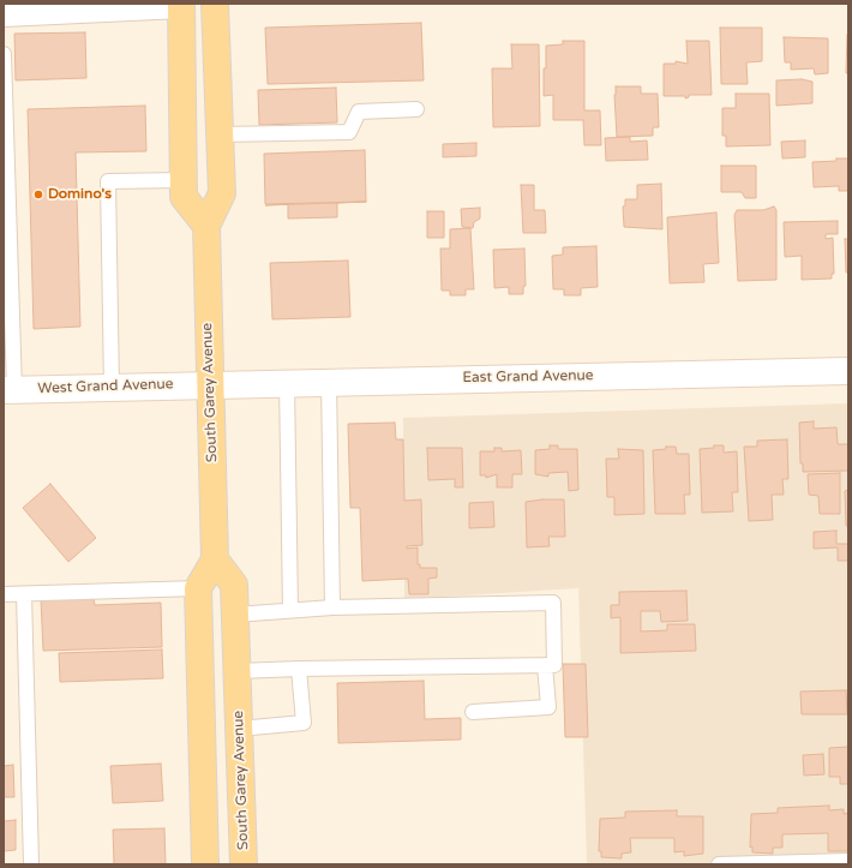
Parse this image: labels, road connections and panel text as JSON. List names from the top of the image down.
{
  "streets": {
    "main road": ["South Garey Avenue"],
    "street": ["East Grand Avenue", "West Grand Avenue"]
  },
  "crossings": [
    ["East Grand Avenue", "West Grand Avenue"],
    ["East Grand Avenue", "South Garey Avenue"],
    ["West Grand Avenue", "South Garey Avenue"]
  ],
  "places": ["Domino's"]
}
